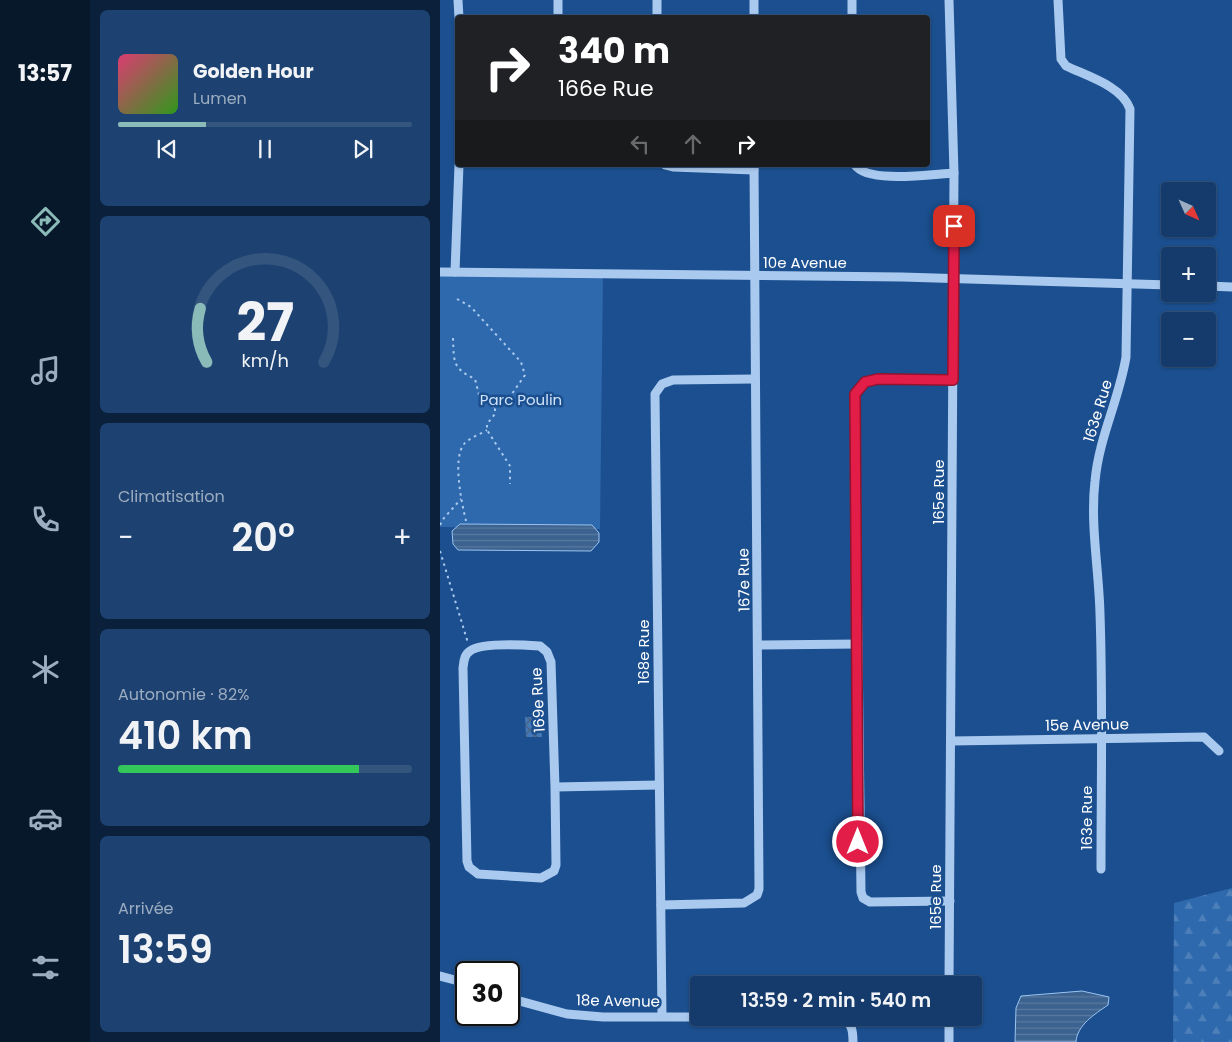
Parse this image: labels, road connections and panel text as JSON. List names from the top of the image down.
{
  "streets": {
    "street": [
      "10e Avenue",
      "163e Rue",
      "165e Rue",
      "167e Rue",
      "168e Rue",
      "169e Rue",
      "15e Avenue",
      "18e Avenue"
    ]
  },
  "crossings": [
    ["10e Avenue", "163e Rue"],
    ["10e Avenue", "165e Rue"],
    ["10e Avenue", "167e Rue"],
    ["163e Rue", "15e Avenue"],
    ["165e Rue", "15e Avenue"],
    ["167e Rue", "168e Rue"],
    ["168e Rue", "18e Avenue"]
  ],
  "parks": ["Parc Poulin"],
  "north": "bottom right",
  "page": {
    "tabs": "13:57",
    "turn": ["340 m", "166e Rue"],
    "song": ["Golden Hour", "Lumen"],
    "map_buttons": ["+", "−"],
    "tile": [
      "Climatisation",
      ["Autonomie · 82%", "410 km"],
      ["Arrivée", "13:59"]
    ],
    "heat": ["−", "20°", "+"],
    "limit": "30",
    "trip": "13:59 · 2 min · 540 m",
    "gauge": ["27", "km/h"]
  }
}
